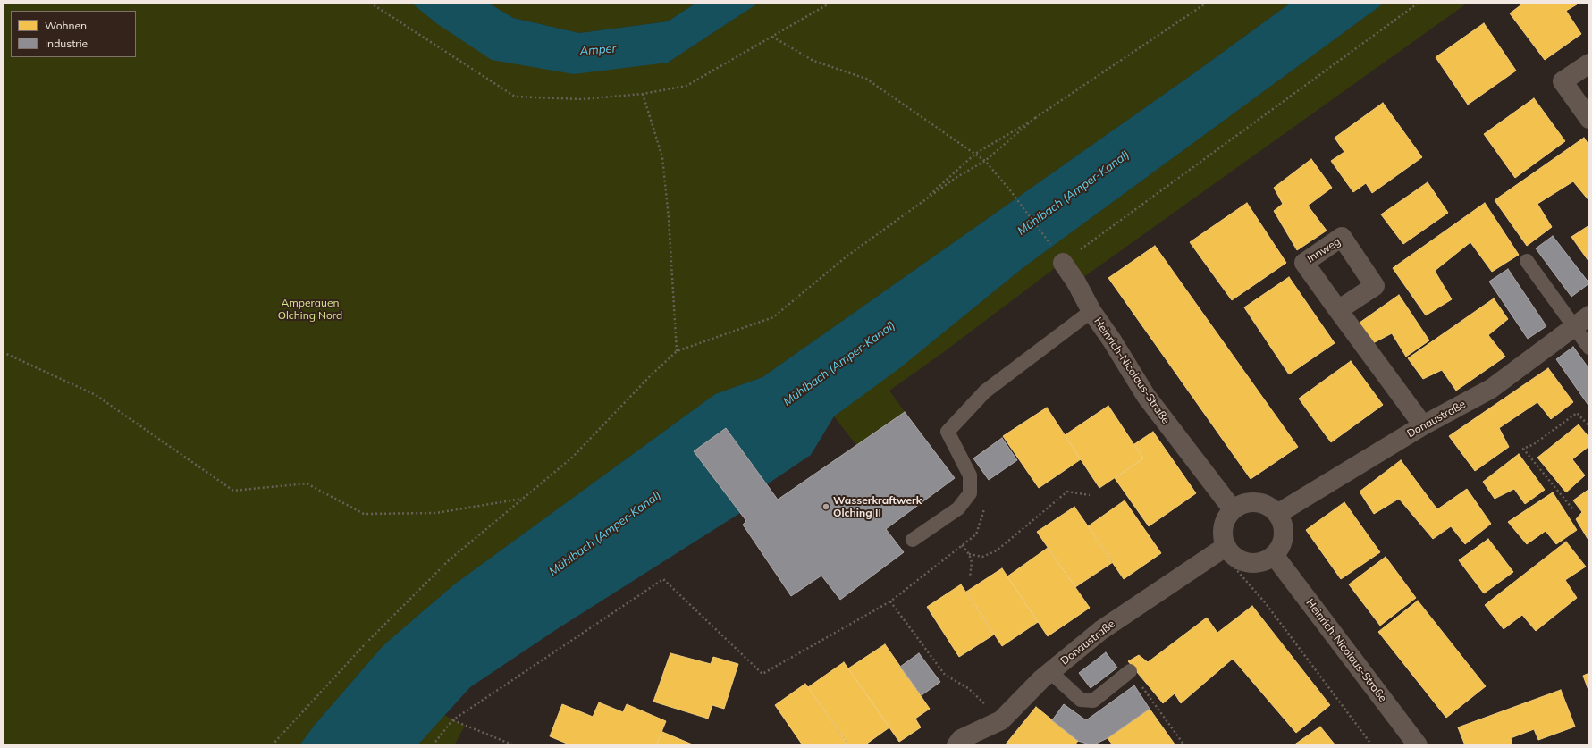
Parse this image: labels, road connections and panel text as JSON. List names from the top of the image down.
{
  "streets": {
    "street": ["Heinrich-Nicolaus-Straße", "Donaustraße"]
  },
  "crossings": [
    ["Heinrich-Nicolaus-Straße", "Donaustraße"]
  ],
  "water": ["Amper", "Mühlbach (Amper-Kanal)"],
  "parks": ["Amperauen Olching Nord"],
  "places": ["Wasserkraftwerk Olching II"],
  "legend": ["Wohnen", "Industrie"]
}
